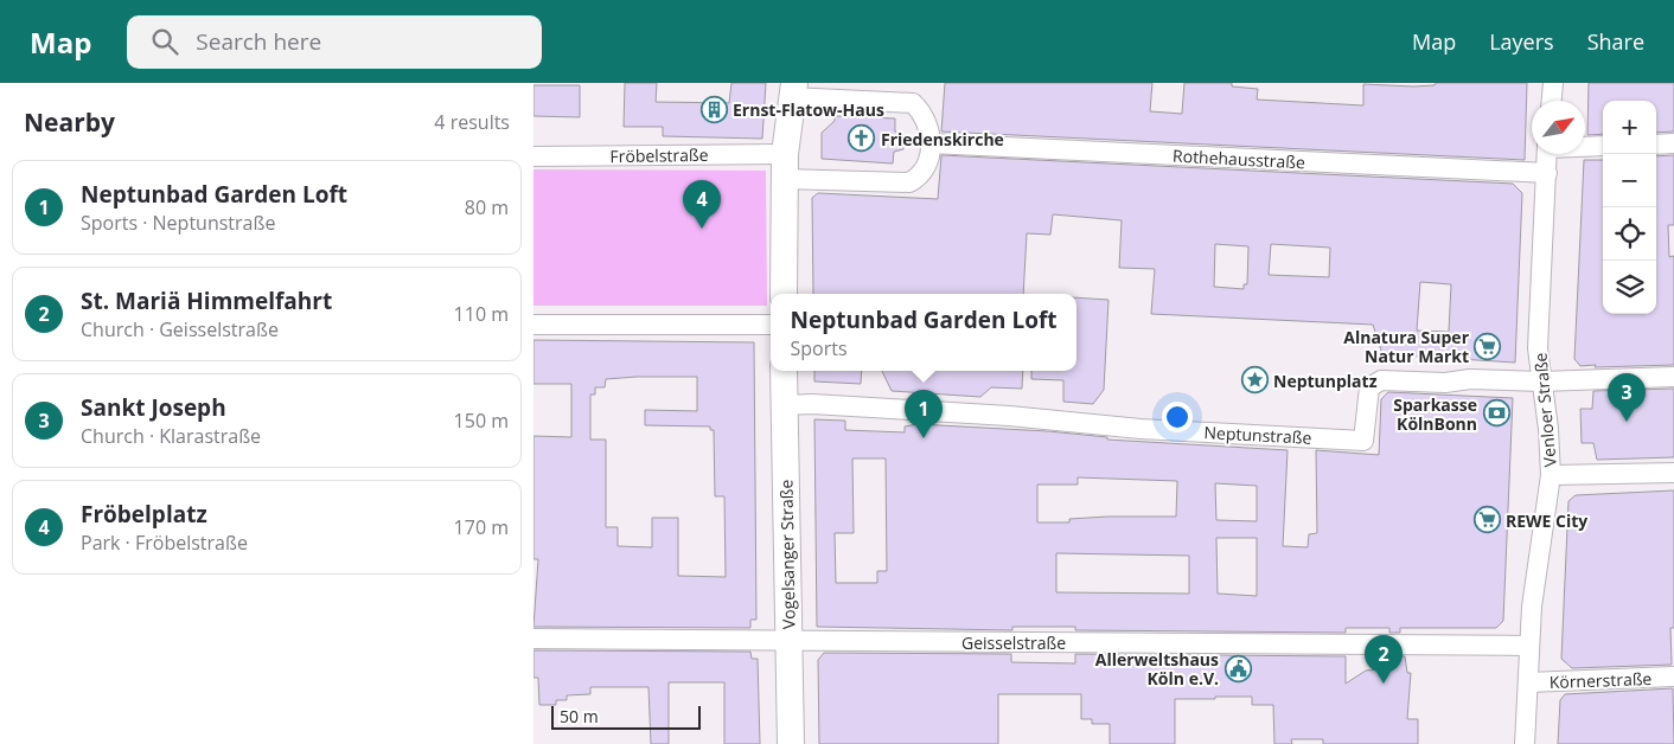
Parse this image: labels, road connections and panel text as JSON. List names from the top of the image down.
{
  "streets": {
    "street": [
      "Fröbelstraße",
      "Rothehausstraße",
      "Venloer Straße",
      "Neptunstraße",
      "Vogelsanger Straße",
      "Geisselstraße",
      "Körnerstraße"
    ]
  },
  "crossings": [
    ["Rothehausstraße", "Venloer Straße"],
    ["Venloer Straße", "Neptunstraße"],
    ["Venloer Straße", "Geisselstraße"],
    ["Venloer Straße", "Körnerstraße"],
    ["Neptunstraße", "Vogelsanger Straße"],
    ["Vogelsanger Straße", "Geisselstraße"]
  ],
  "places": {
    "building": ["Ernst-Flatow-Haus"],
    "church": ["Friedenskirche"],
    "supermarket": ["Alnatura Super Natur Markt", "REWE City"],
    "place": ["Neptunplatz"],
    "bank": ["Sparkasse KölnBonn"],
    "public building": ["Allerweltshaus Köln e.V."]
  },
  "scale_bar": "50 m",
  "north": "top right",
  "page": {
    "header": "Map",
    "search": "Search here",
    "nav": ["Map", "Layers", "Share"],
    "heading": ["Nearby", "4 results"],
    "map_buttons": ["+", "−"],
    "list": [
      {
        "mark": "1",
        "name": "Neptunbad Garden Loft",
        "note": "Sports · Neptunstraße",
        "value": "80 m"
      },
      {
        "mark": "2",
        "name": "St. Mariä Himmelfahrt",
        "note": "Church · Geisselstraße",
        "value": "110 m"
      },
      {
        "mark": "3",
        "name": "Sankt Joseph",
        "note": "Church · Klarastraße",
        "value": "150 m"
      },
      {
        "mark": "4",
        "name": "Fröbelplatz",
        "note": "Park · Fröbelstraße",
        "value": "170 m"
      }
    ],
    "pins": [
      "4",
      "3",
      "1",
      "2"
    ],
    "popup": ["Neptunbad Garden Loft", "Sports"],
    "scale": "50 m"
  }
}
